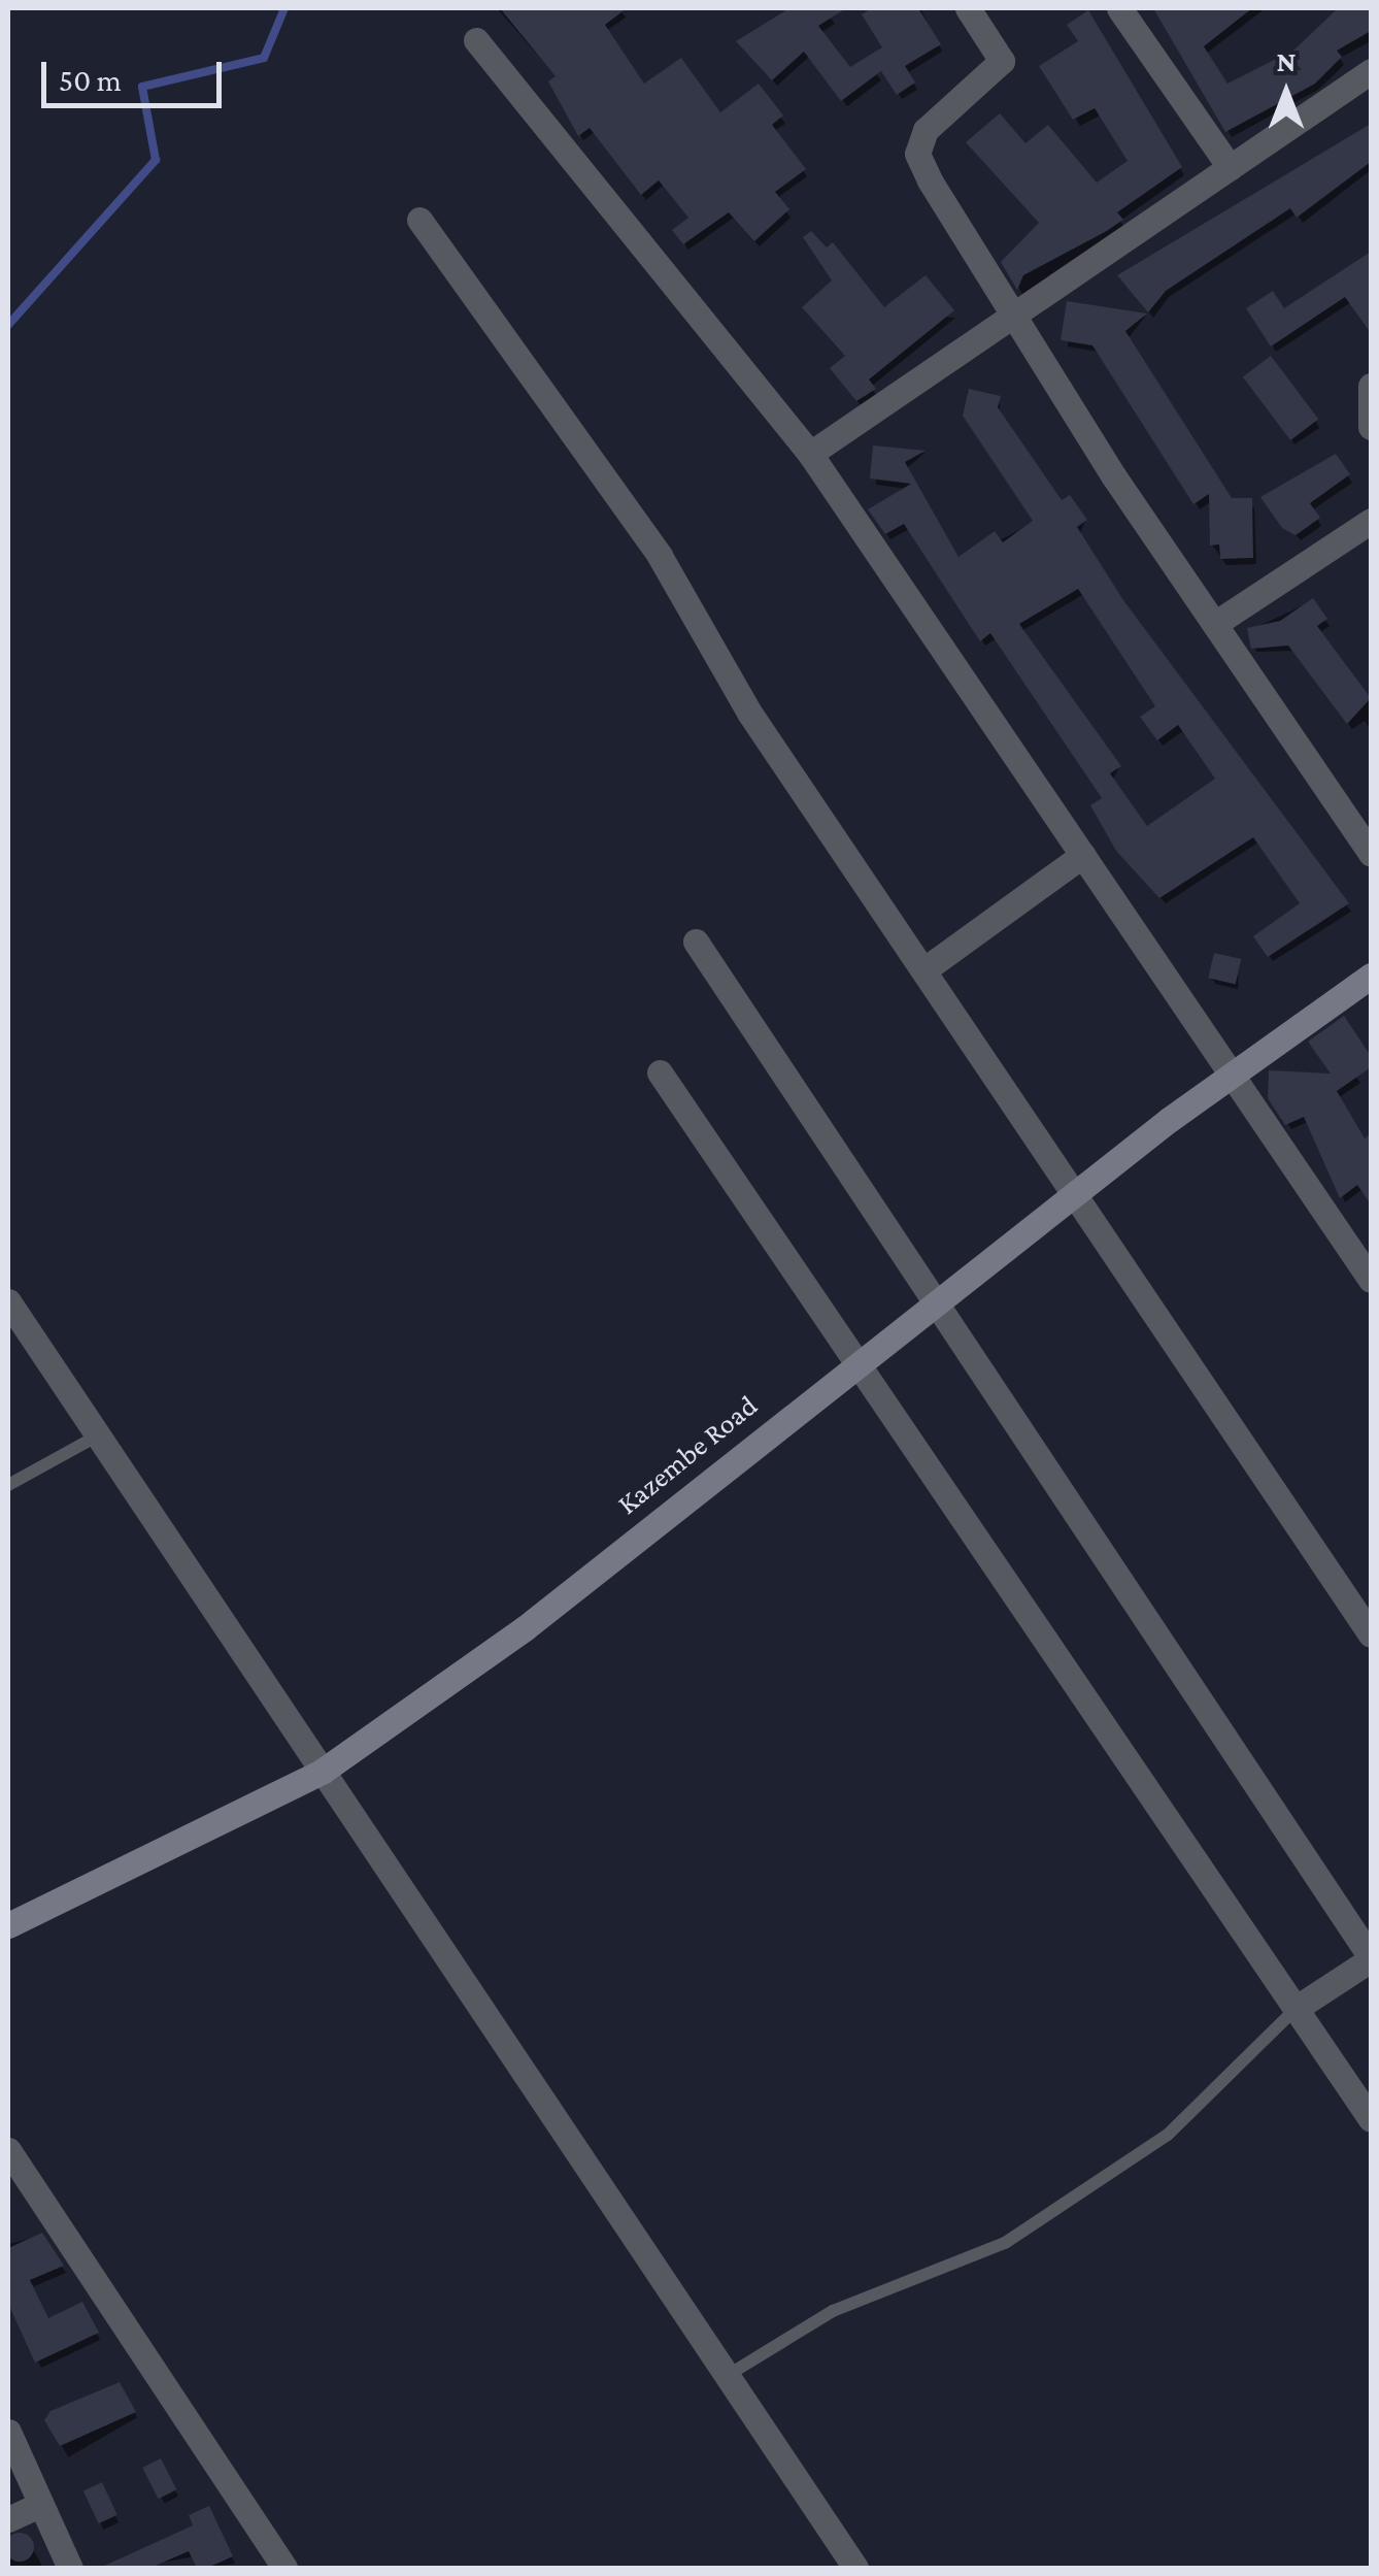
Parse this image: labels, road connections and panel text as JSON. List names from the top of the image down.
{
  "streets": {
    "main road": ["Kazembe Road"]
  },
  "scale_bar": "50 m",
  "north": "top"
}
